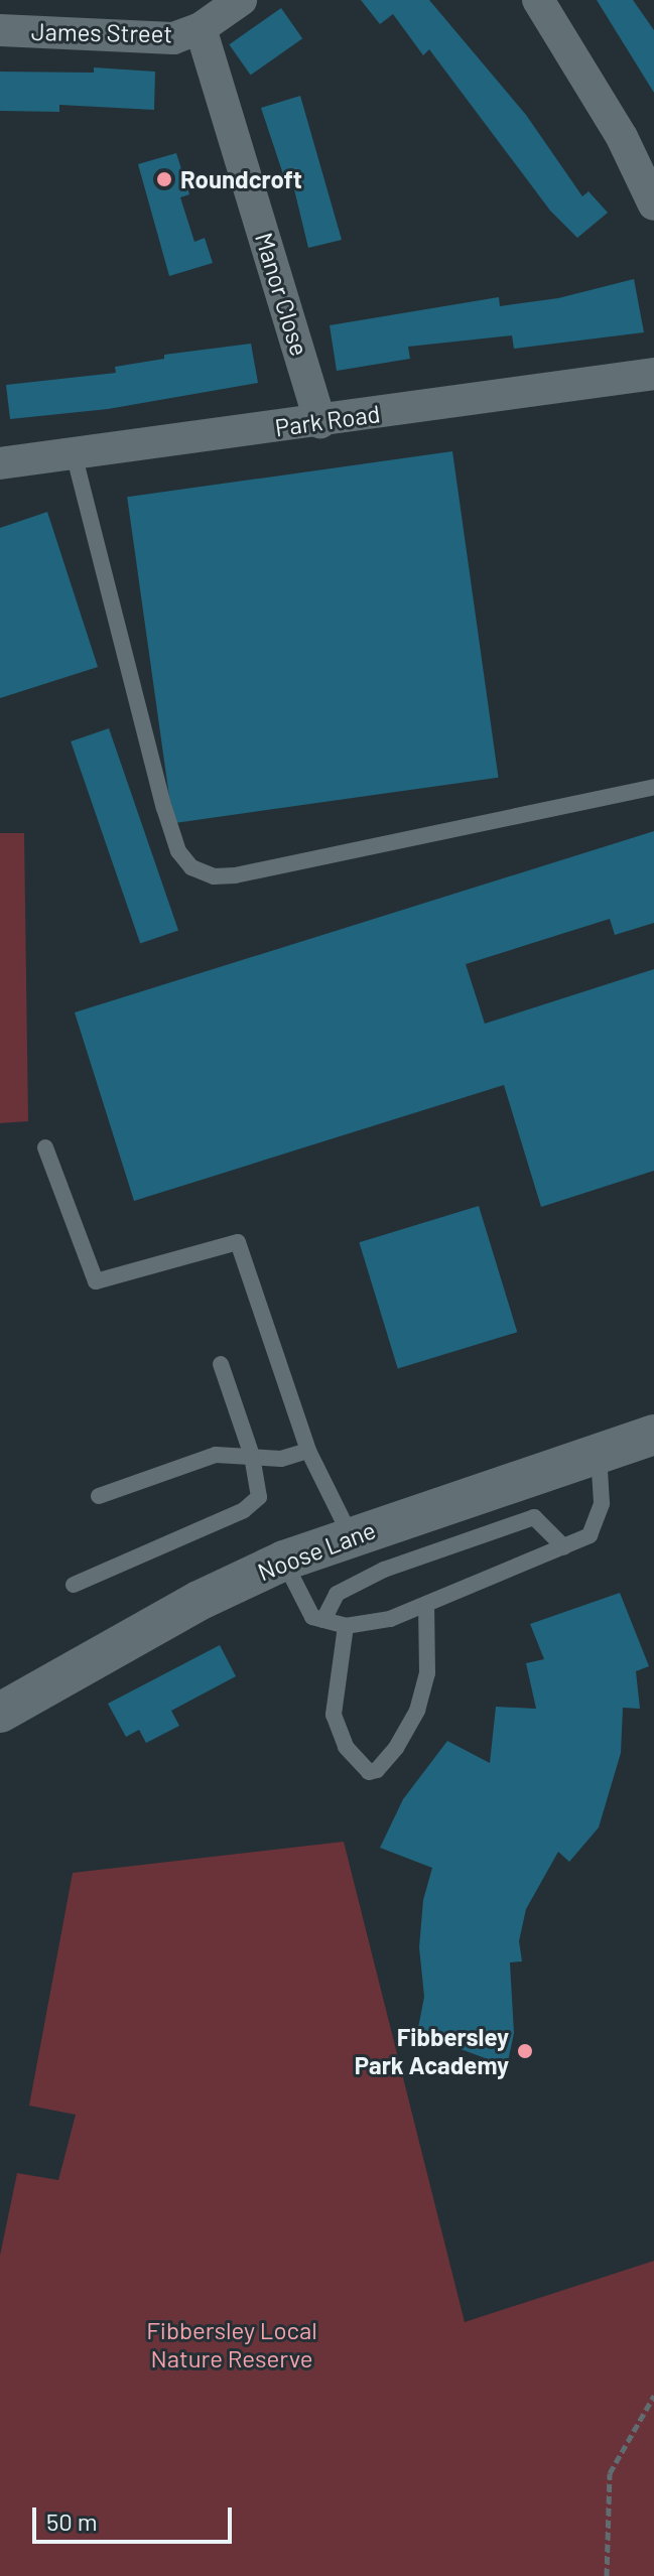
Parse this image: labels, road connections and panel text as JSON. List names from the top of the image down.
{
  "streets": {
    "street": [
      "James Street",
      "Manor Close",
      "Park Road",
      "Noose Lane"
    ]
  },
  "crossings": [
    ["James Street", "Manor Close"],
    ["Manor Close", "Park Road"]
  ],
  "parks": ["Fibbersley Local Nature Reserve"],
  "places": ["Roundcroft", "Fibbersley Park Academy"],
  "scale_bar": "50 m"
}
